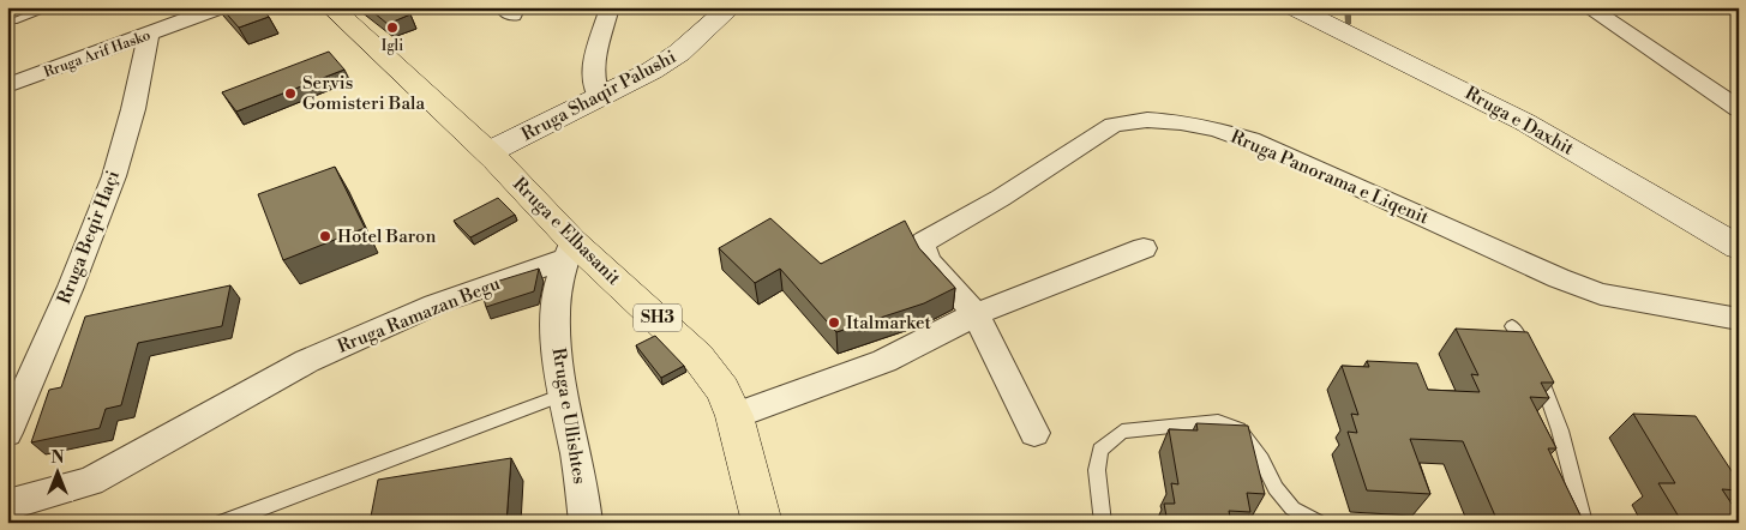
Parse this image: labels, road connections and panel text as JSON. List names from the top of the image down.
{
  "streets": {
    "main road": ["Rruga e Elbasanit", "SH3"],
    "street": [
      "Rruga Arif Hasko",
      "Rruga Shaqir Palushi",
      "Rruga e Daxhit",
      "Rruga Panorama e Liqenit",
      "Rruga Beqir Haçi",
      "Rruga Ramazan Begu",
      "Rruga e Ullishtes"
    ]
  },
  "crossings": [
    ["Rruga Arif Hasko", "Rruga Beqir Haçi"],
    ["Rruga Shaqir Palushi", "Rruga e Elbasanit"],
    ["Rruga e Elbasanit", "Rruga Ramazan Begu"],
    ["Rruga e Elbasanit", "Rruga e Ullishtes"],
    ["Rruga Ramazan Begu", "Rruga e Ullishtes"]
  ],
  "places": [
    "Igli",
    "Servis Gomisteri Bala",
    "Hotel Baron",
    "Italmarket"
  ],
  "north": "top"
}
